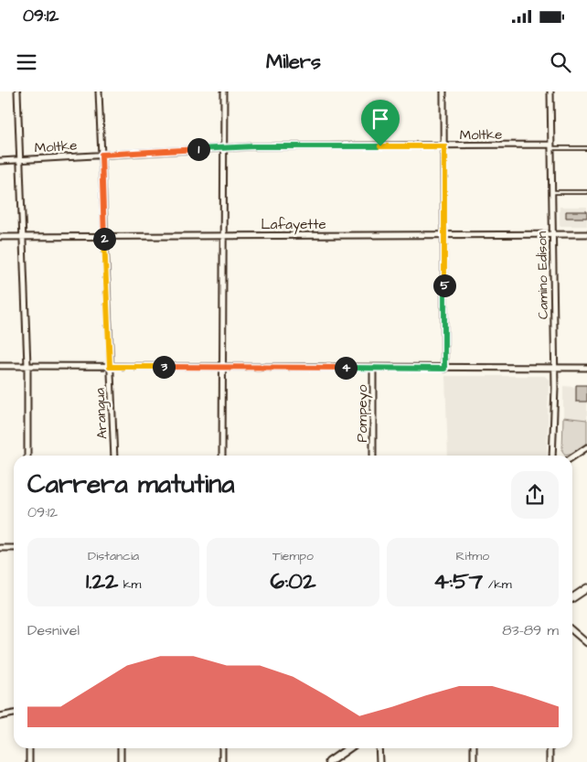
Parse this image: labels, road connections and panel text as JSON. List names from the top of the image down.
{
  "streets": {
    "street": [
      "Moltke",
      "Lafayette",
      "Camino Edison",
      "Arangua",
      "Pompeyo"
    ]
  },
  "crossings": [
    ["Moltke", "Camino Edison"],
    ["Moltke", "Arangua"],
    ["Lafayette", "Camino Edison"],
    ["Lafayette", "Arangua"]
  ],
  "page": {
    "status": "09:12",
    "header": "Milers",
    "pins": [
      "1",
      "2",
      "5",
      "3",
      "4"
    ],
    "heading": ["Carrera matutina", "09:12"],
    "stats": [
      ["Distancia", "1.22 km"],
      ["Tiempo", "6:02"],
      ["Ritmo", "4:57 /km"]
    ],
    "chart": ["Desnivel", "83–89 m"]
  }
}
